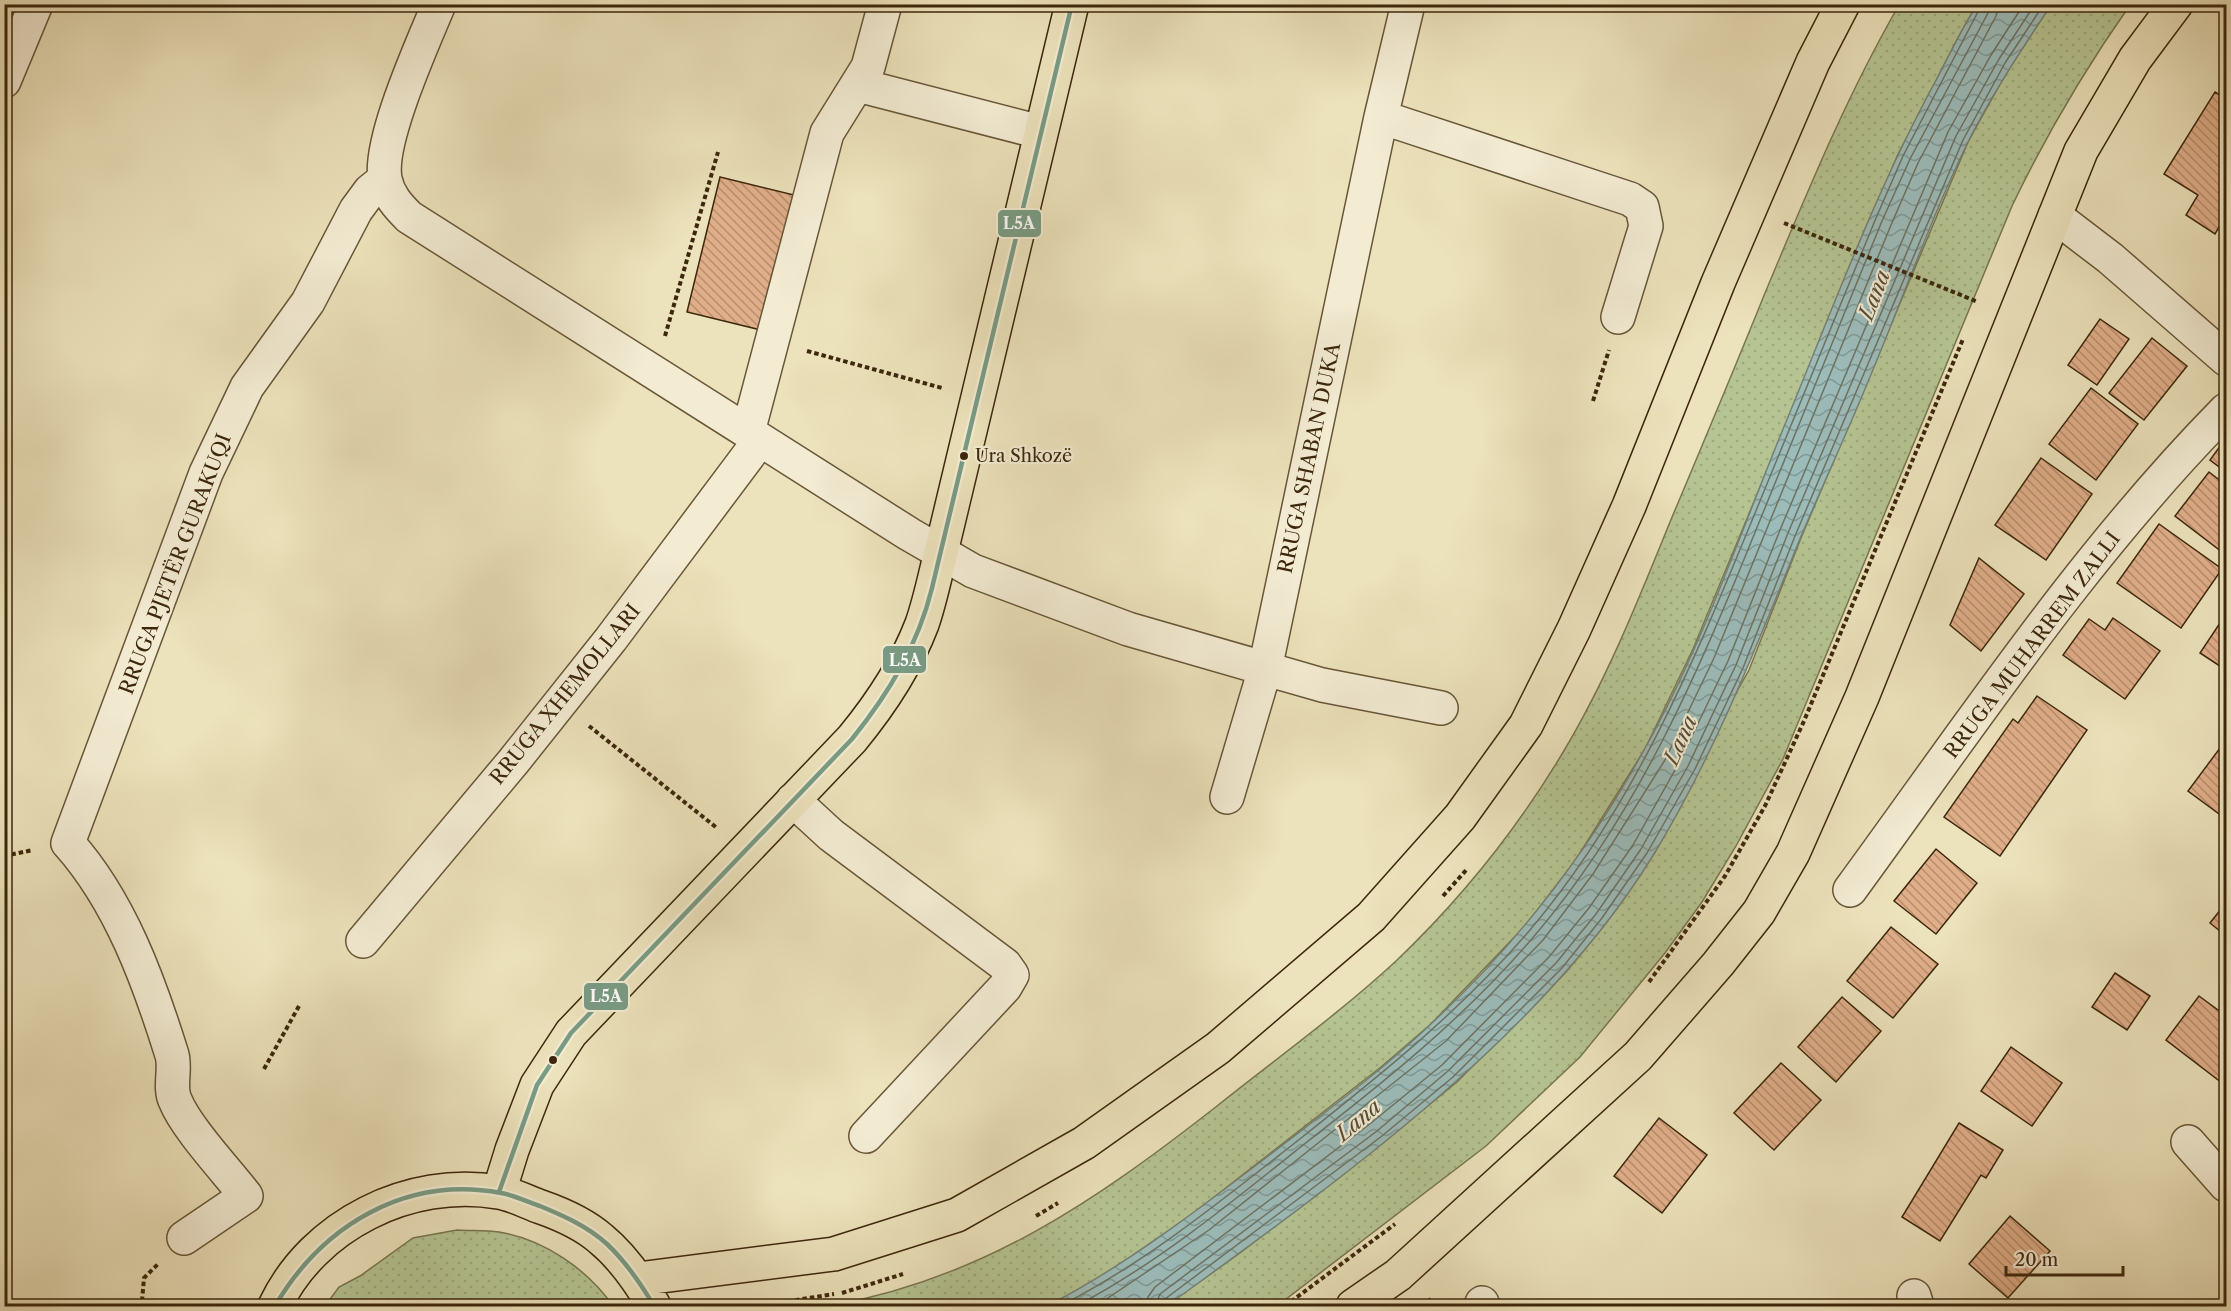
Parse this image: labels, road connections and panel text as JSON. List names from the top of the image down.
{
  "streets": {
    "street": [
      "RRUGA SHABAN DUKA",
      "RRUGA PJETËR GURAKUQI",
      "RRUGA MUHARREM ZALLI",
      "RRUGA XHEMOLLARI"
    ]
  },
  "water": ["Lana"],
  "places": ["Ura Shkozë"],
  "lines": ["transit line L5A"],
  "scale_bar": "20 m"
}
